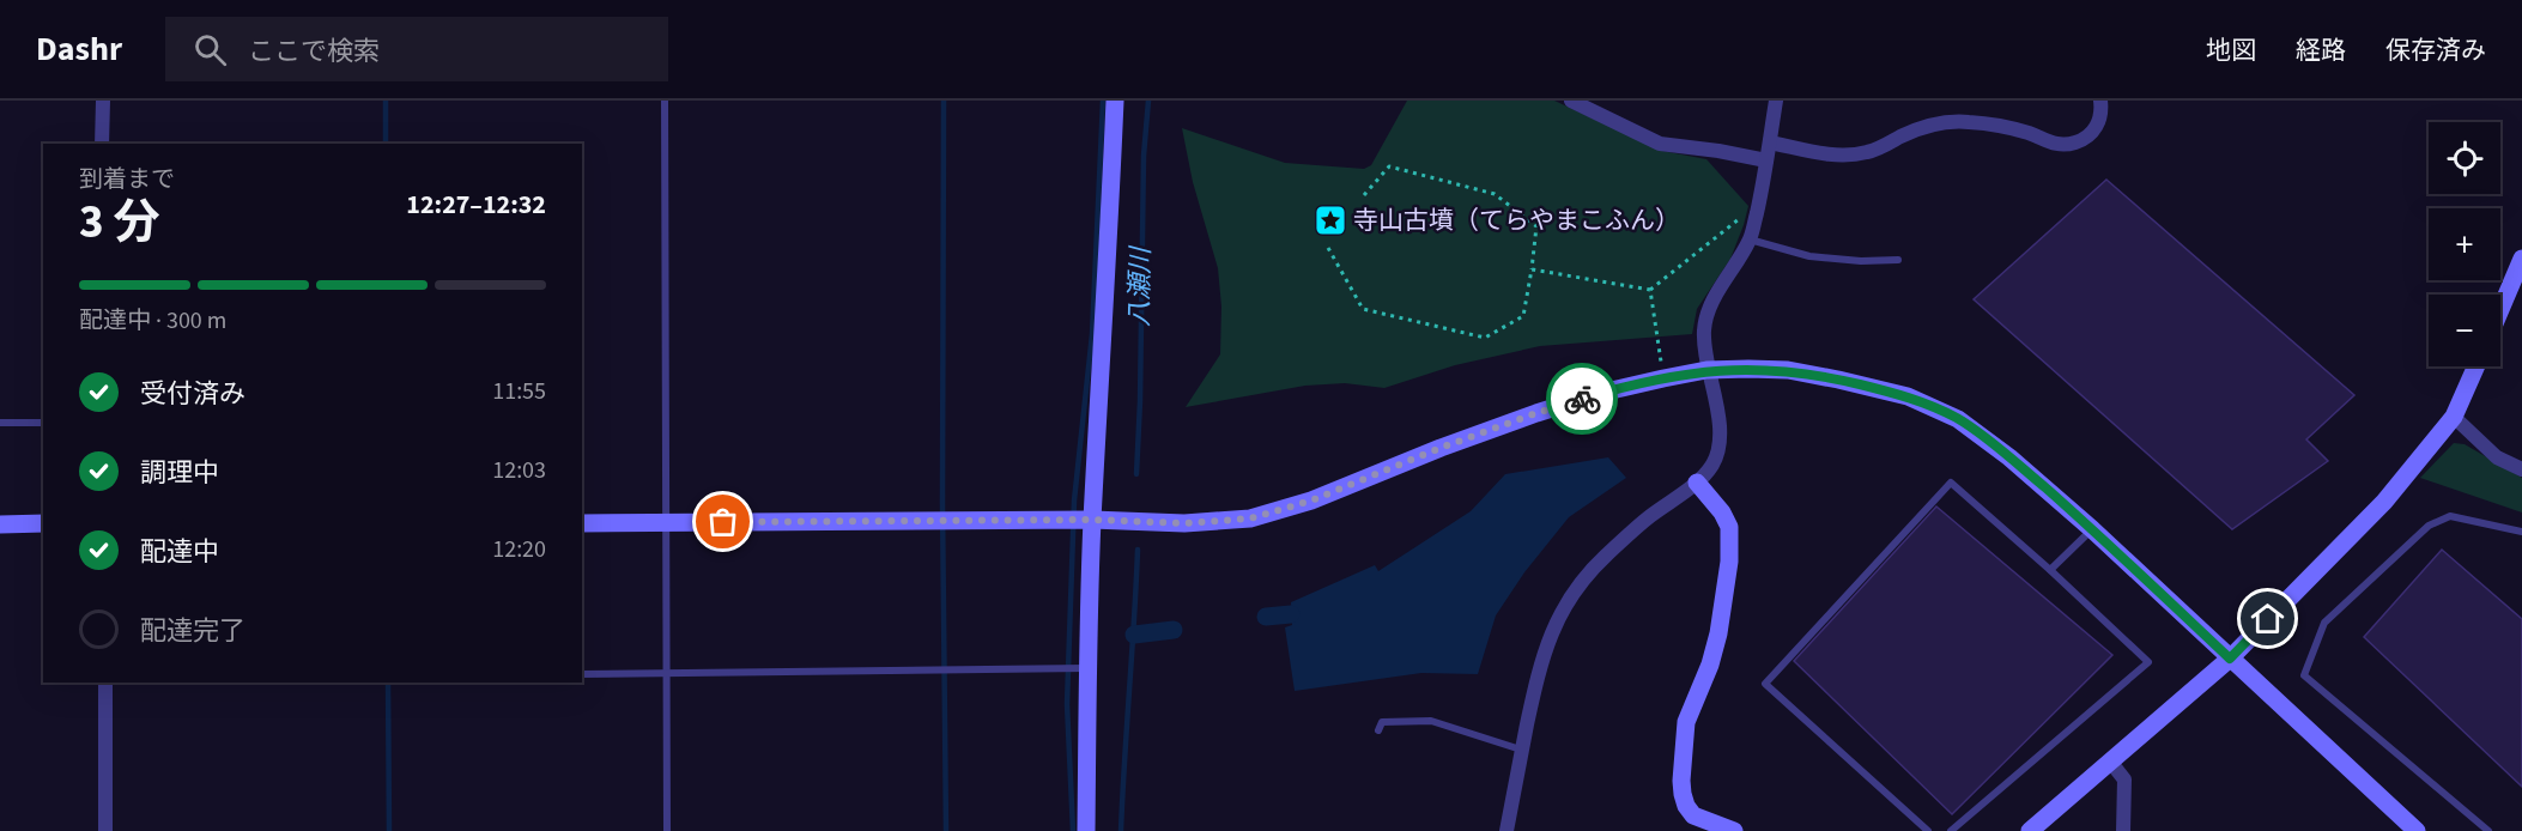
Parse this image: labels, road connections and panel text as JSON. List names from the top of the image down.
{
  "water": ["八瀬川"],
  "places": {
    "place": ["寺山古墳（てらやまこふん）"]
  },
  "page": {
    "header": "Dashr",
    "search": "ここで検索",
    "nav": ["地図", "経路", "保存済み"],
    "map_buttons": ["+", "−"],
    "heading": ["3 分", "到着まで", "12:27–12:32"],
    "bar": "配達中 · 300 m",
    "list": [
      ["受付済み", "11:55"],
      ["調理中", "12:03"],
      ["配達中", "12:20"],
      "配達完了"
    ]
  }
}
